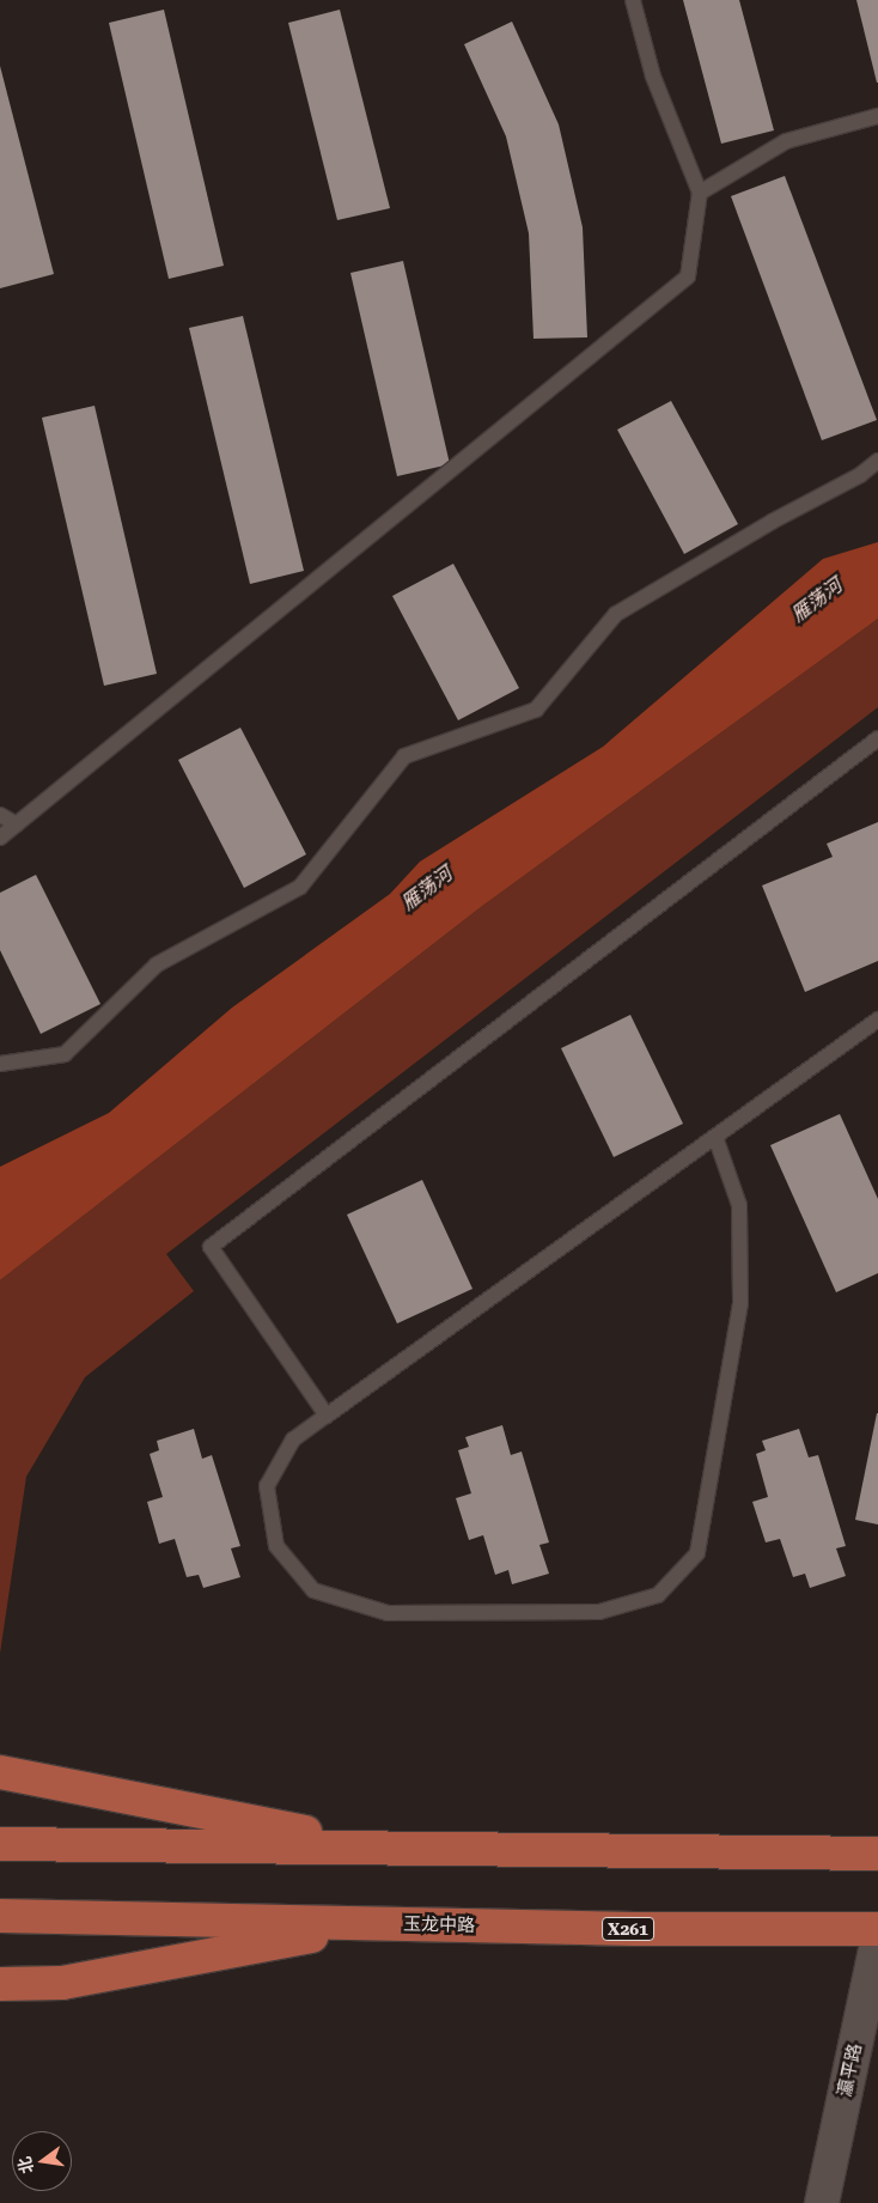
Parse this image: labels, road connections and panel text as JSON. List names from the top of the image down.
{
  "streets": {
    "main road": ["玉龙中路", "X261"],
    "street": ["瀛平路"]
  },
  "water": ["雁荡河"],
  "north": "left"
}
